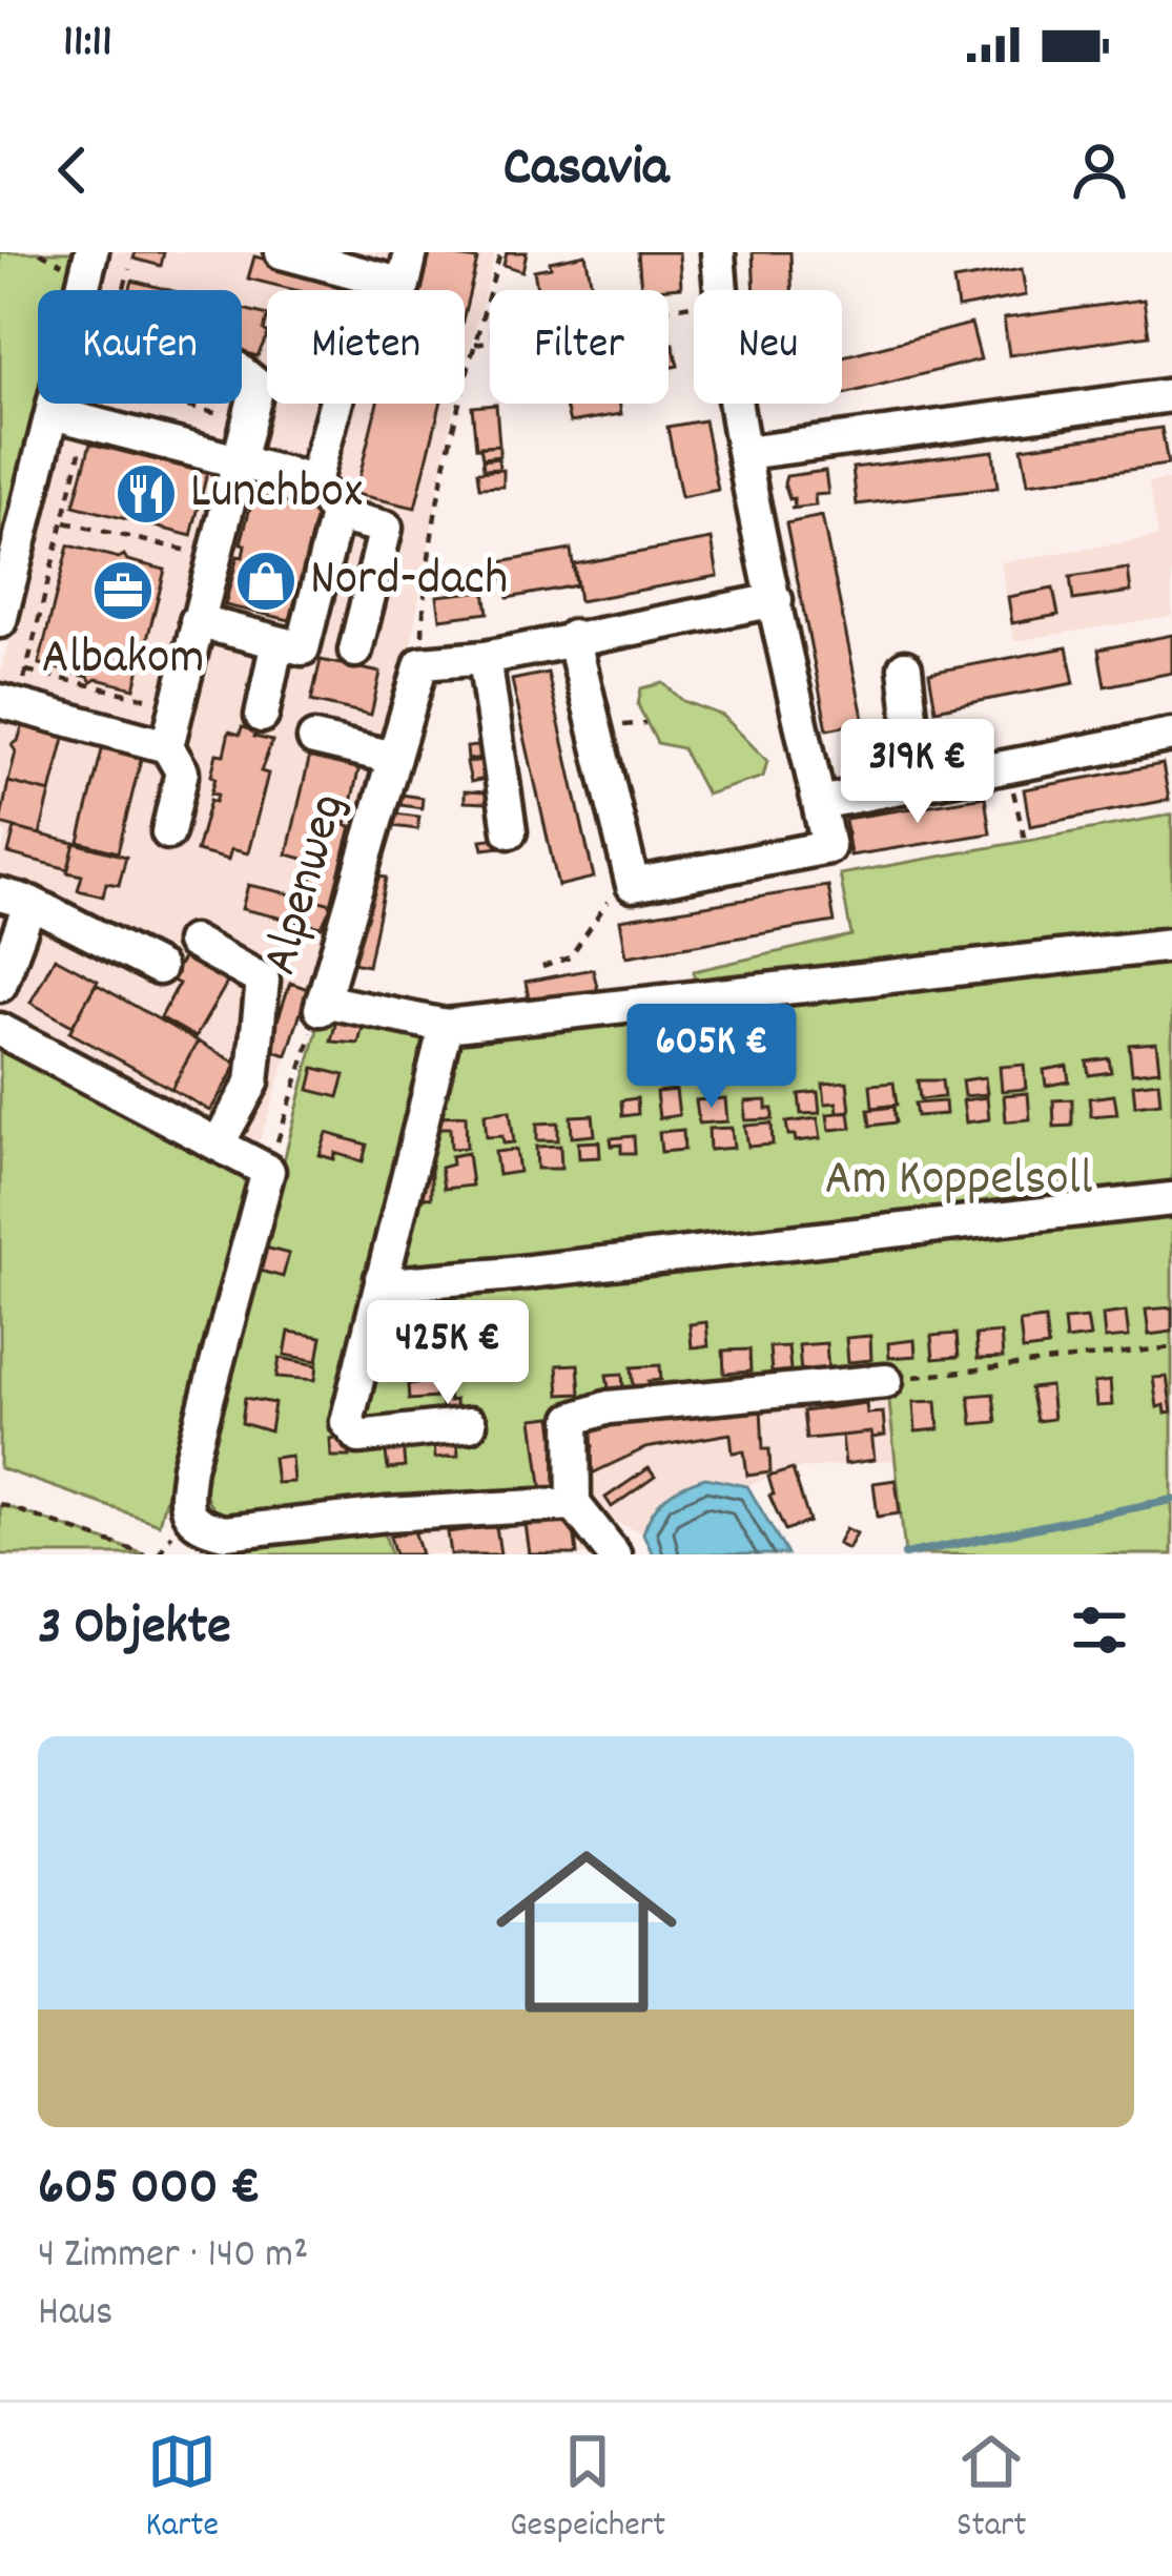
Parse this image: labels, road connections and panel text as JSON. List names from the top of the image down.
{
  "streets": {
    "street": ["Alpenweg"]
  },
  "parks": ["Am Koppelsoll"],
  "places": {
    "restaurant": ["Lunchbox"],
    "shop": ["Nord-dach"],
    "office": ["Albakom"]
  },
  "page": {
    "status": "11:11",
    "header": "Casavia",
    "chip": [
      "Kaufen",
      "Mieten",
      "Filter",
      "Neu"
    ],
    "price": ["319K €", "605K €", "425K €"],
    "heading": "3 Objekte",
    "list": [
      {
        "name": "605 000 €",
        "note": "4 Zimmer · 140 m² · Haus"
      }
    ],
    "tabs": ["Karte", "Gespeichert", "Start"]
  }
}
